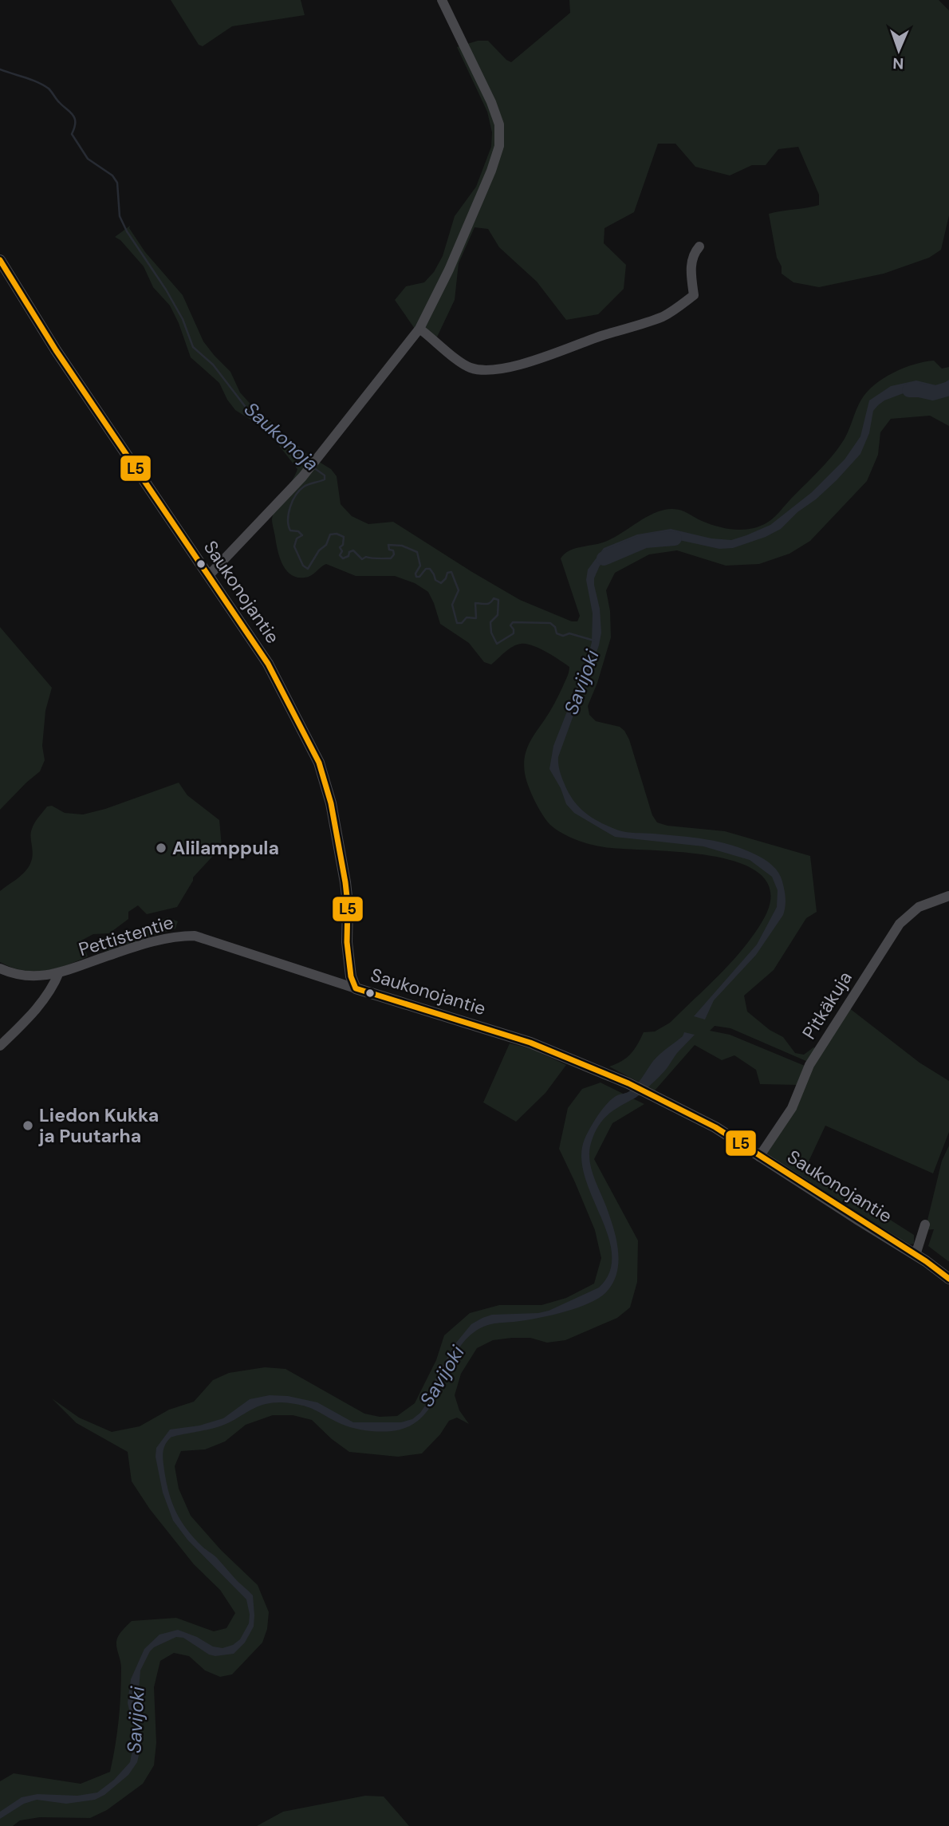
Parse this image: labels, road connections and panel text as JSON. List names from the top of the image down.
{
  "streets": {
    "street": ["Saukonojantie", "Pettistentie", "Pitkäkuja"]
  },
  "crossings": [
    ["Saukonojantie", "Pettistentie"],
    ["Saukonojantie", "Pitkäkuja"]
  ],
  "water": ["Saukonoja", "Savijoki"],
  "places": ["Alilamppula", "Liedon Kukka ja Puutarha"],
  "lines": ["transit line L5"],
  "north": "bottom"
}
